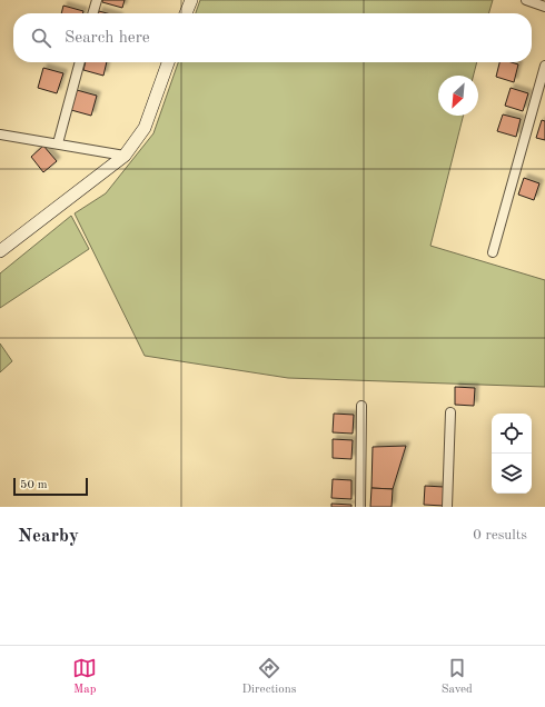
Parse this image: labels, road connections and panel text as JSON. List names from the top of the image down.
{
  "scale_bar": "50 m",
  "north": "bottom left",
  "page": {
    "search": "Search here",
    "scale": "50 m",
    "heading": ["Nearby", "0 results"],
    "nav": ["Map", "Directions", "Saved"]
  }
}
